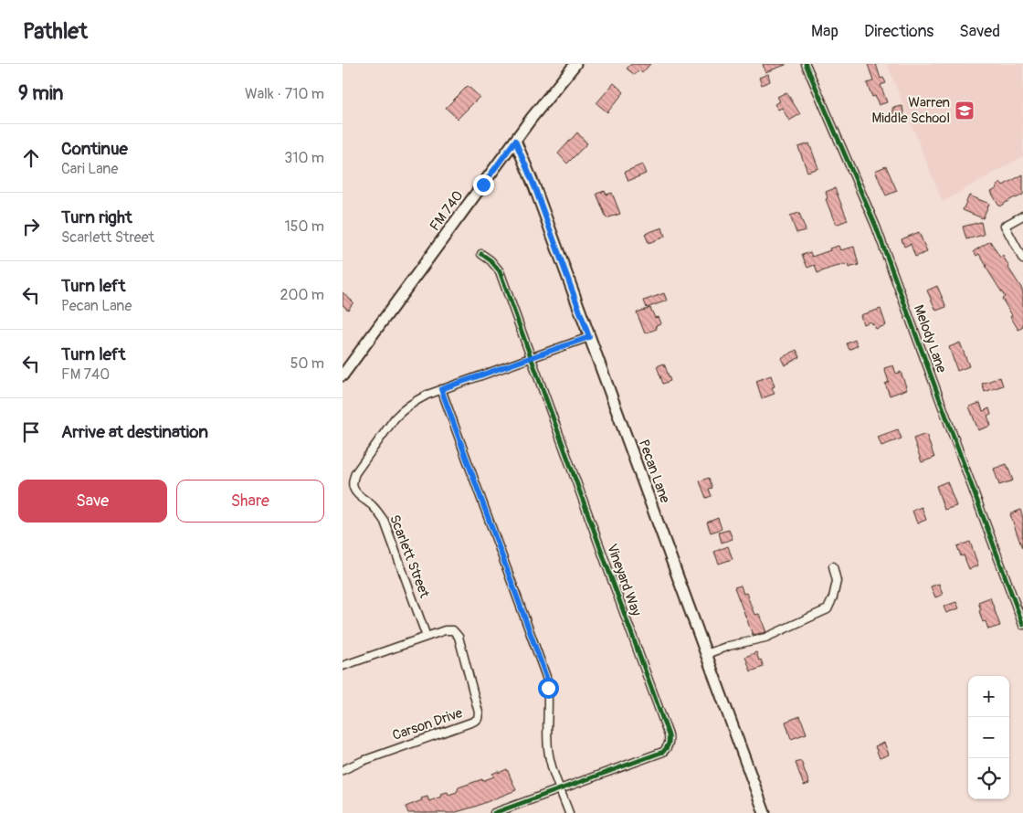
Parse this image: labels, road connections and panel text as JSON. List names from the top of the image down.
{
  "streets": {
    "street": [
      "FM 740",
      "Melody Lane",
      "Pecan Lane",
      "Scarlett Street",
      "Vineyard Way",
      "Carson Drive"
    ]
  },
  "crossings": [
    ["FM 740", "Pecan Lane"],
    ["Pecan Lane", "Scarlett Street"],
    ["Scarlett Street", "Vineyard Way"],
    ["Scarlett Street", "Carson Drive"]
  ],
  "places": {
    "school or university": ["Warren Middle School"]
  },
  "page": {
    "header": "Pathlet",
    "nav": ["Map", "Directions", "Saved"],
    "heading": ["9 min", "Walk · 710 m"],
    "list": [
      ["Continue", "Cari Lane", "310 m"],
      ["Turn right", "Scarlett Street", "150 m"],
      ["Turn left", "Pecan Lane", "200 m"],
      ["Turn left", "FM 740", "50 m"],
      "Arrive at destination"
    ],
    "buttons": ["Save", "Share"],
    "map_buttons": ["+", "−"]
  }
}
